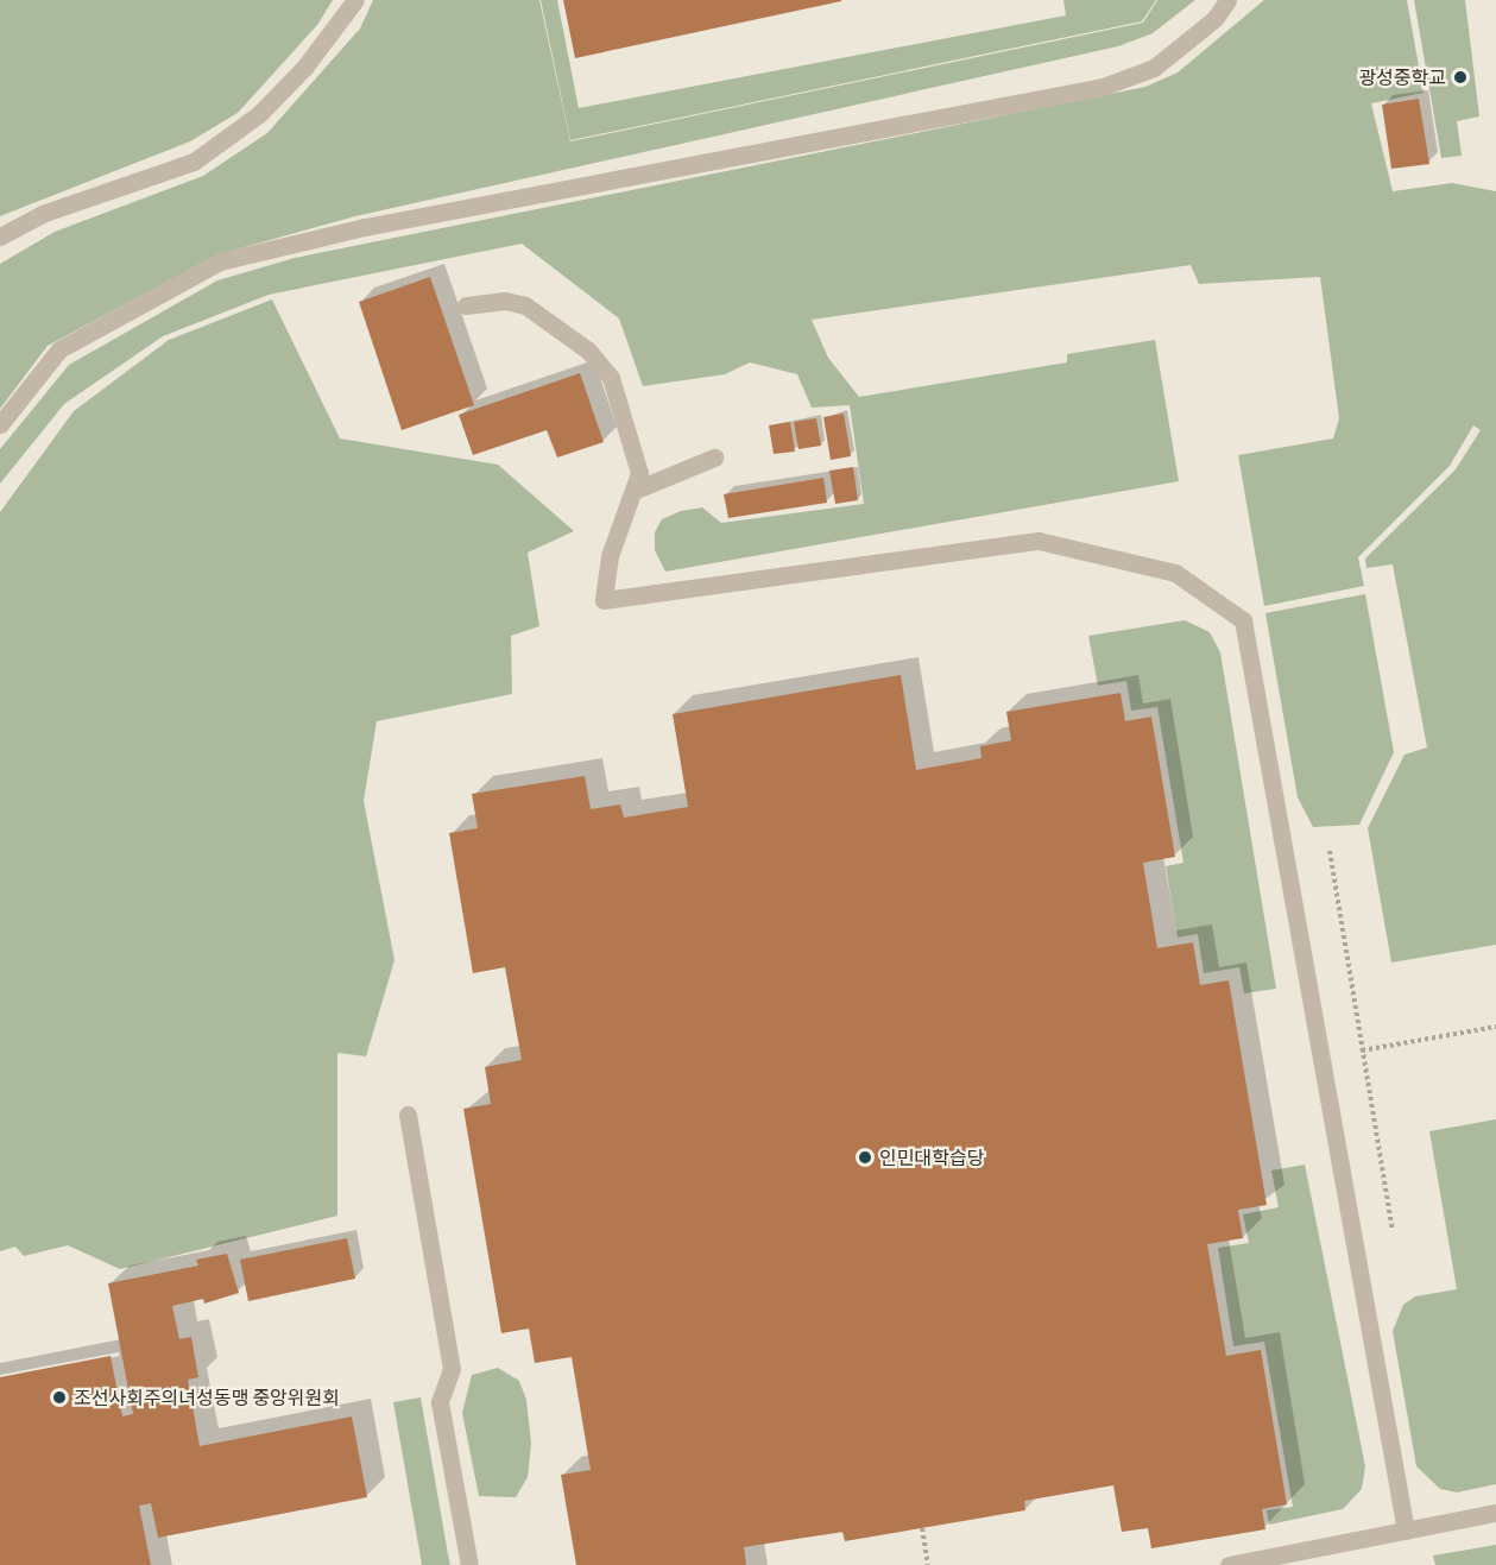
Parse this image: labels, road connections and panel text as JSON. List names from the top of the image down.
{
  "places": ["광성중학교", "인민대학습당", "조선사회주의녀성동맹 중앙위원회"]
}
